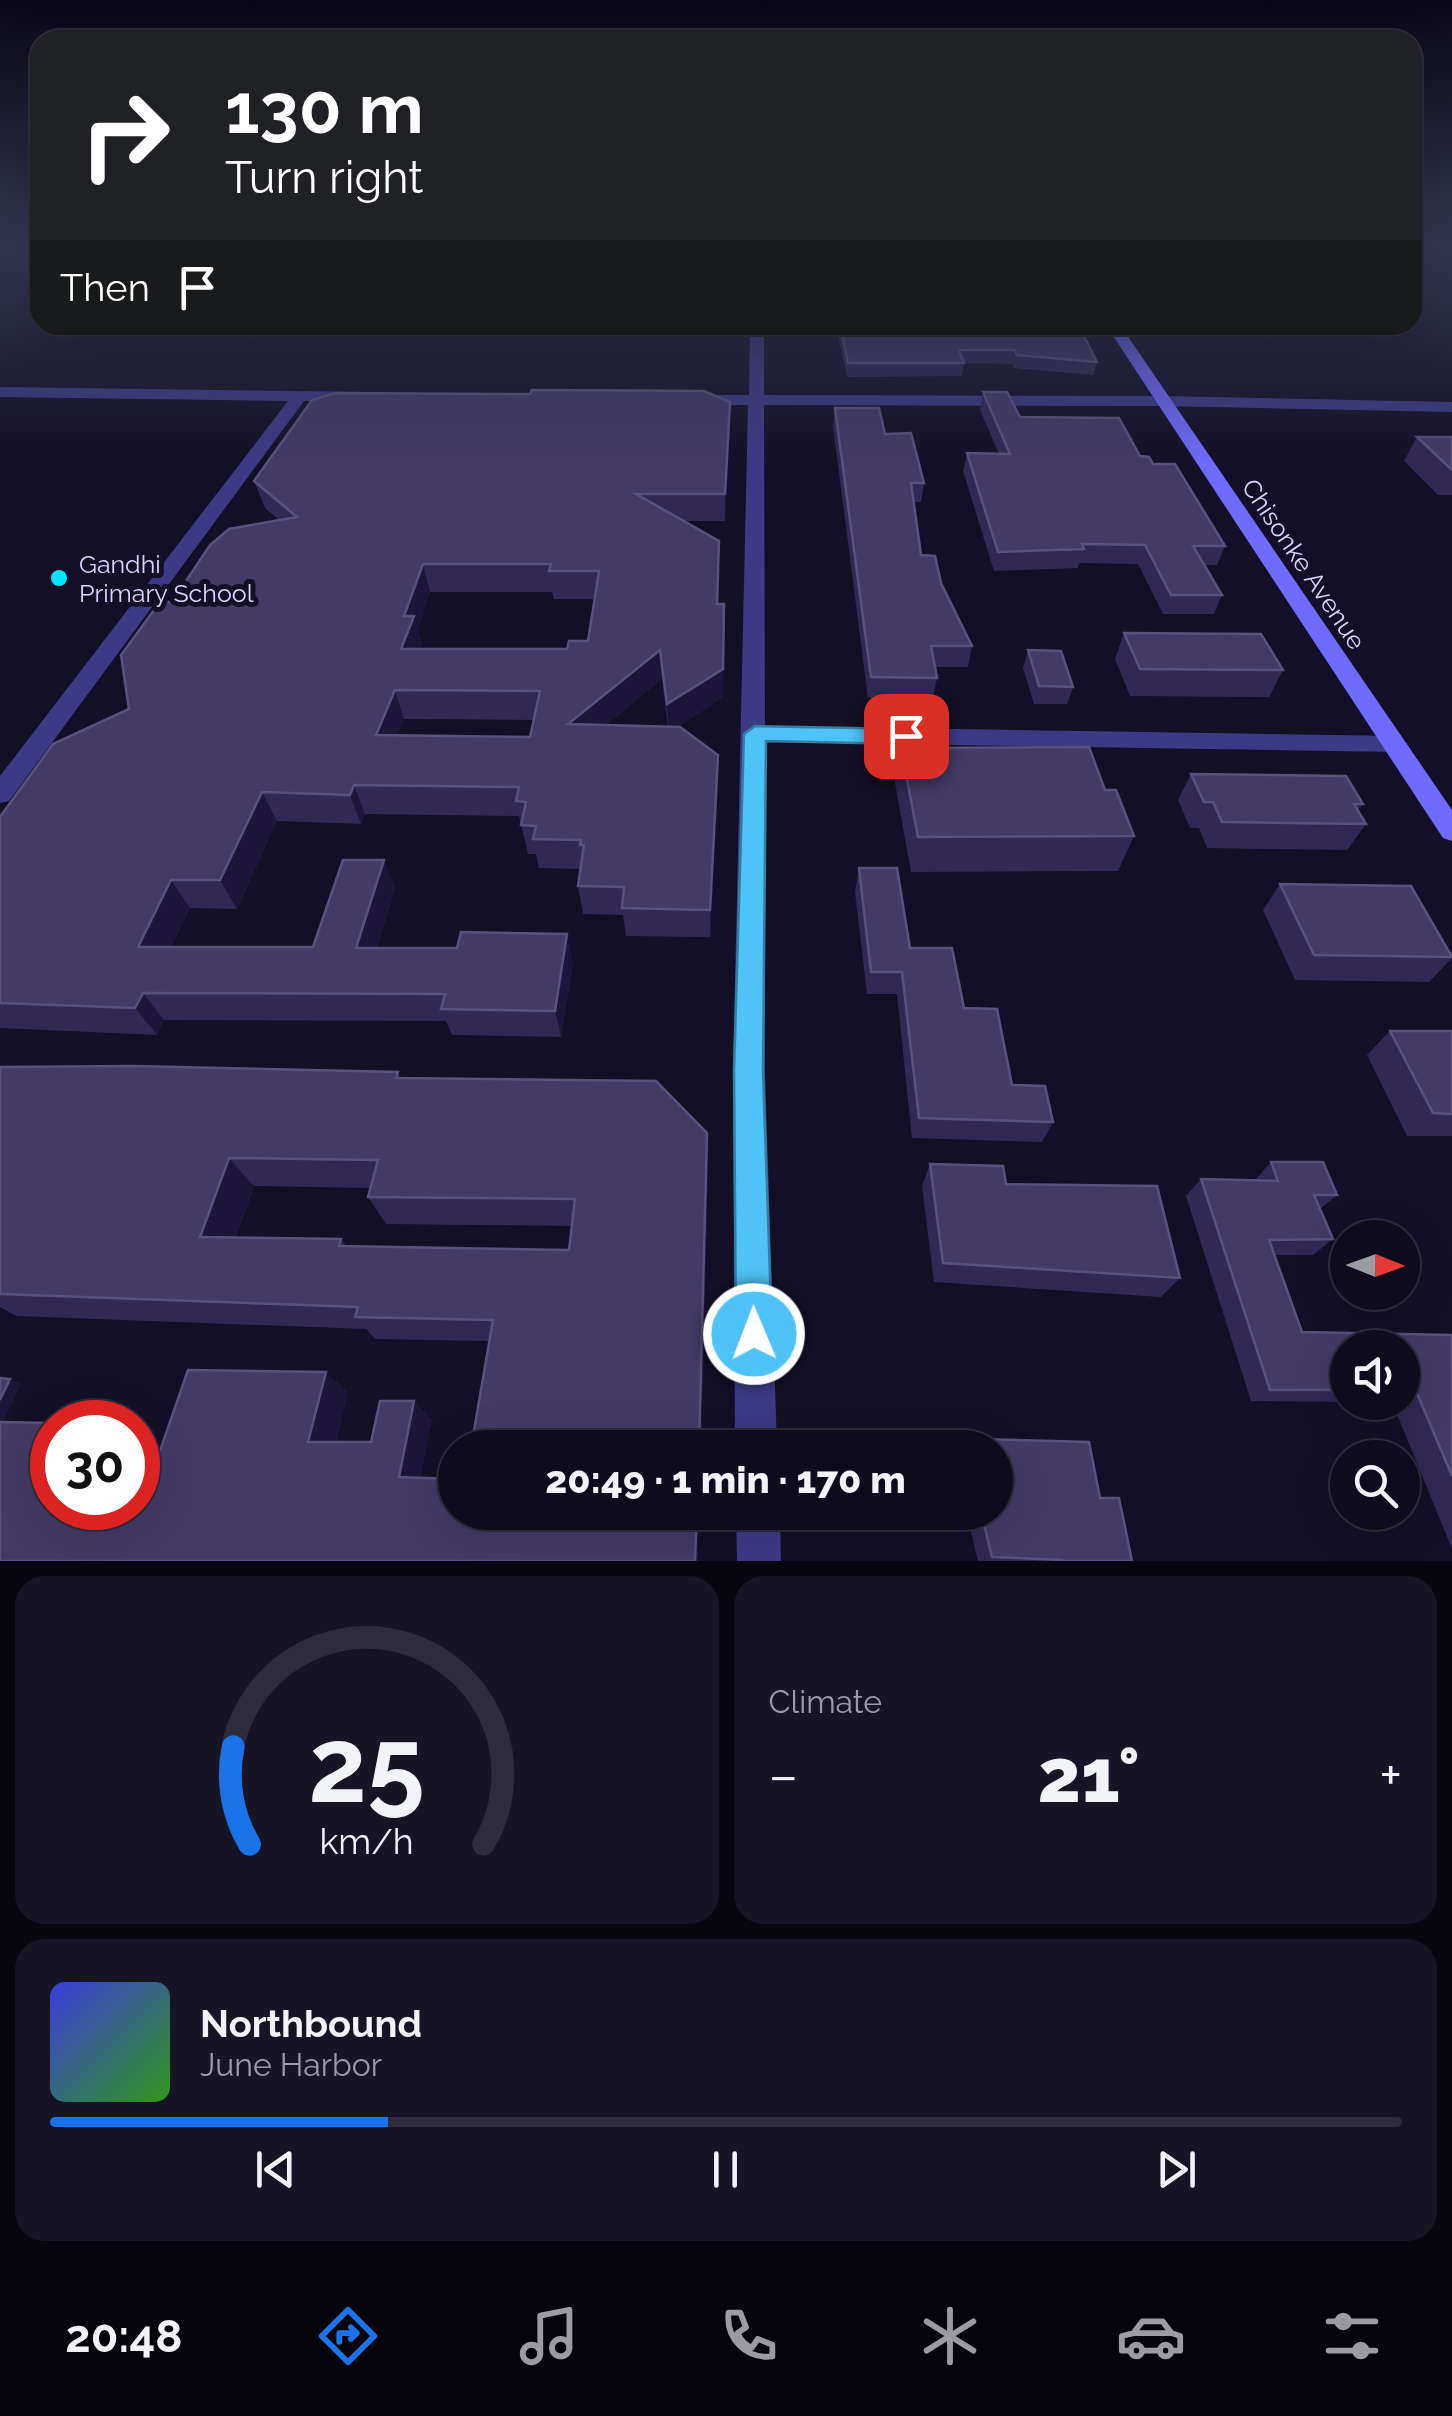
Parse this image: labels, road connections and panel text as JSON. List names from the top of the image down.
{
  "streets": {
    "street": ["Chisonke Avenue"]
  },
  "places": ["Gandhi Primary School"],
  "north": "right",
  "page": {
    "turn": ["130 m", "Turn right"],
    "then": "Then",
    "limit": "30",
    "trip": "20:49 · 1 min · 170 m",
    "tile": "Climate",
    "heat": ["−", "21°", "+"],
    "song": ["Northbound", "June Harbor"],
    "tabs": "20:48",
    "gauge": ["25", "km/h"]
  }
}
